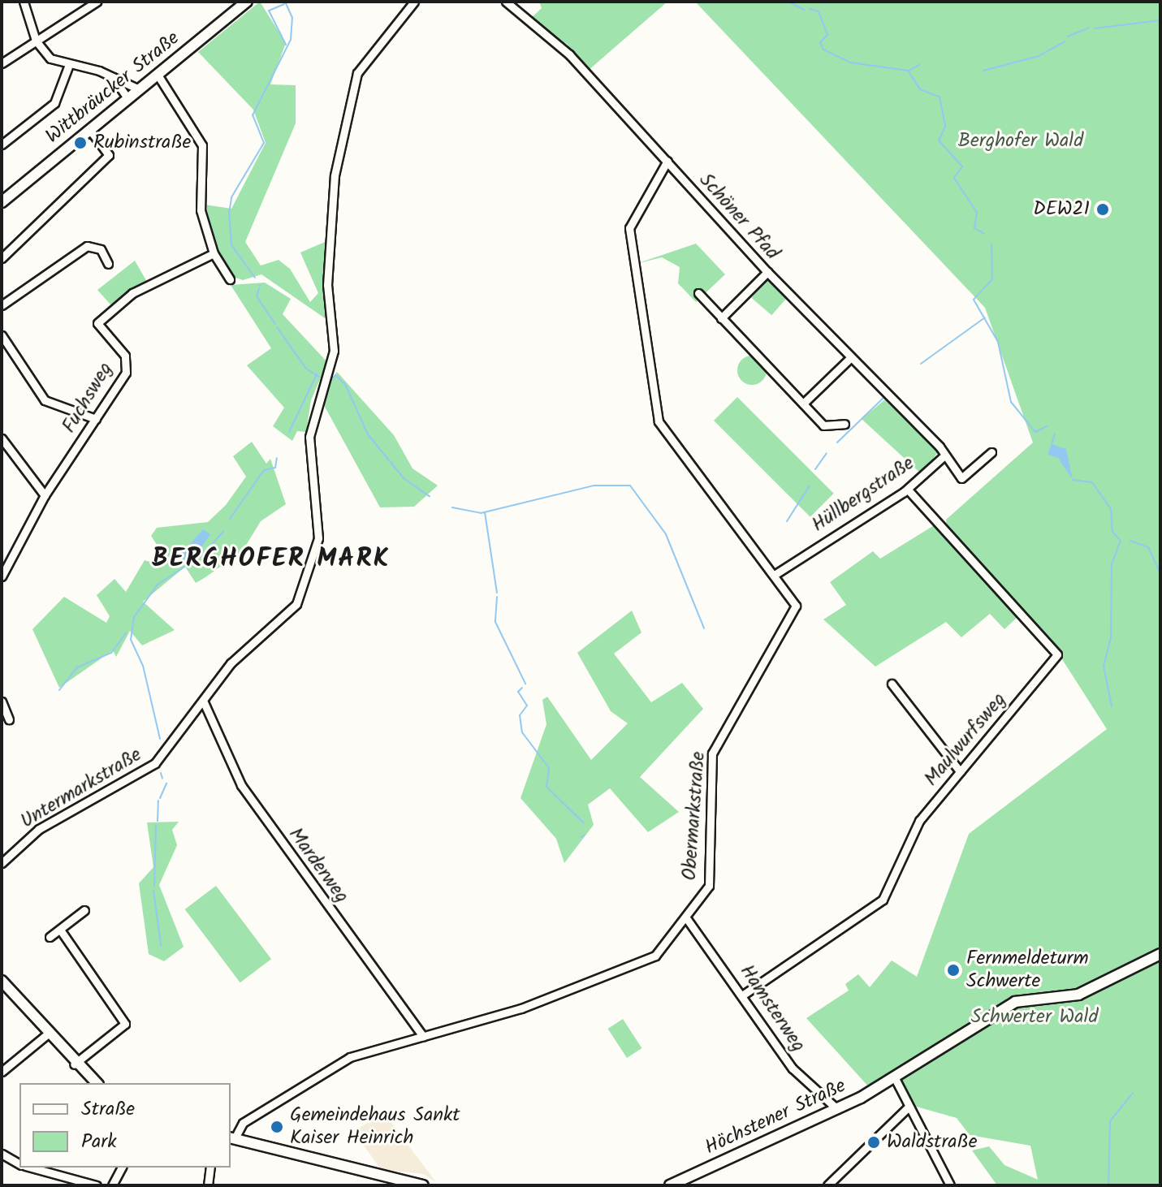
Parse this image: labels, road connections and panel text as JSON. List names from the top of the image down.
{
  "streets": {
    "main road": ["Wittbräucker Straße", "Höchstener Straße"],
    "street": [
      "Schöner Pfad",
      "Fuchsweg",
      "Hüllbergstraße",
      "Maulwurfsweg",
      "Untermarkstraße",
      "Obermarkstraße",
      "Marderweg",
      "Hamsterweg"
    ]
  },
  "crossings": [
    ["Schöner Pfad", "Hüllbergstraße"],
    ["Schöner Pfad", "Obermarkstraße"],
    ["Hüllbergstraße", "Maulwurfsweg"],
    ["Hüllbergstraße", "Obermarkstraße"],
    ["Maulwurfsweg", "Hamsterweg"],
    ["Untermarkstraße", "Marderweg"],
    ["Obermarkstraße", "Marderweg"],
    ["Obermarkstraße", "Hamsterweg"],
    ["Hamsterweg", "Höchstener Straße"]
  ],
  "districts": ["BERGHOFER MARK"],
  "parks": ["Berghofer Wald", "Schwerter Wald"],
  "places": [
    "Rubinstraße",
    "DEW21",
    "Fernmeldeturm Schwerte",
    "Gemeindehaus Sankt Kaiser Heinrich",
    "Waldstraße"
  ],
  "legend": ["Straße", "Park"]
}
